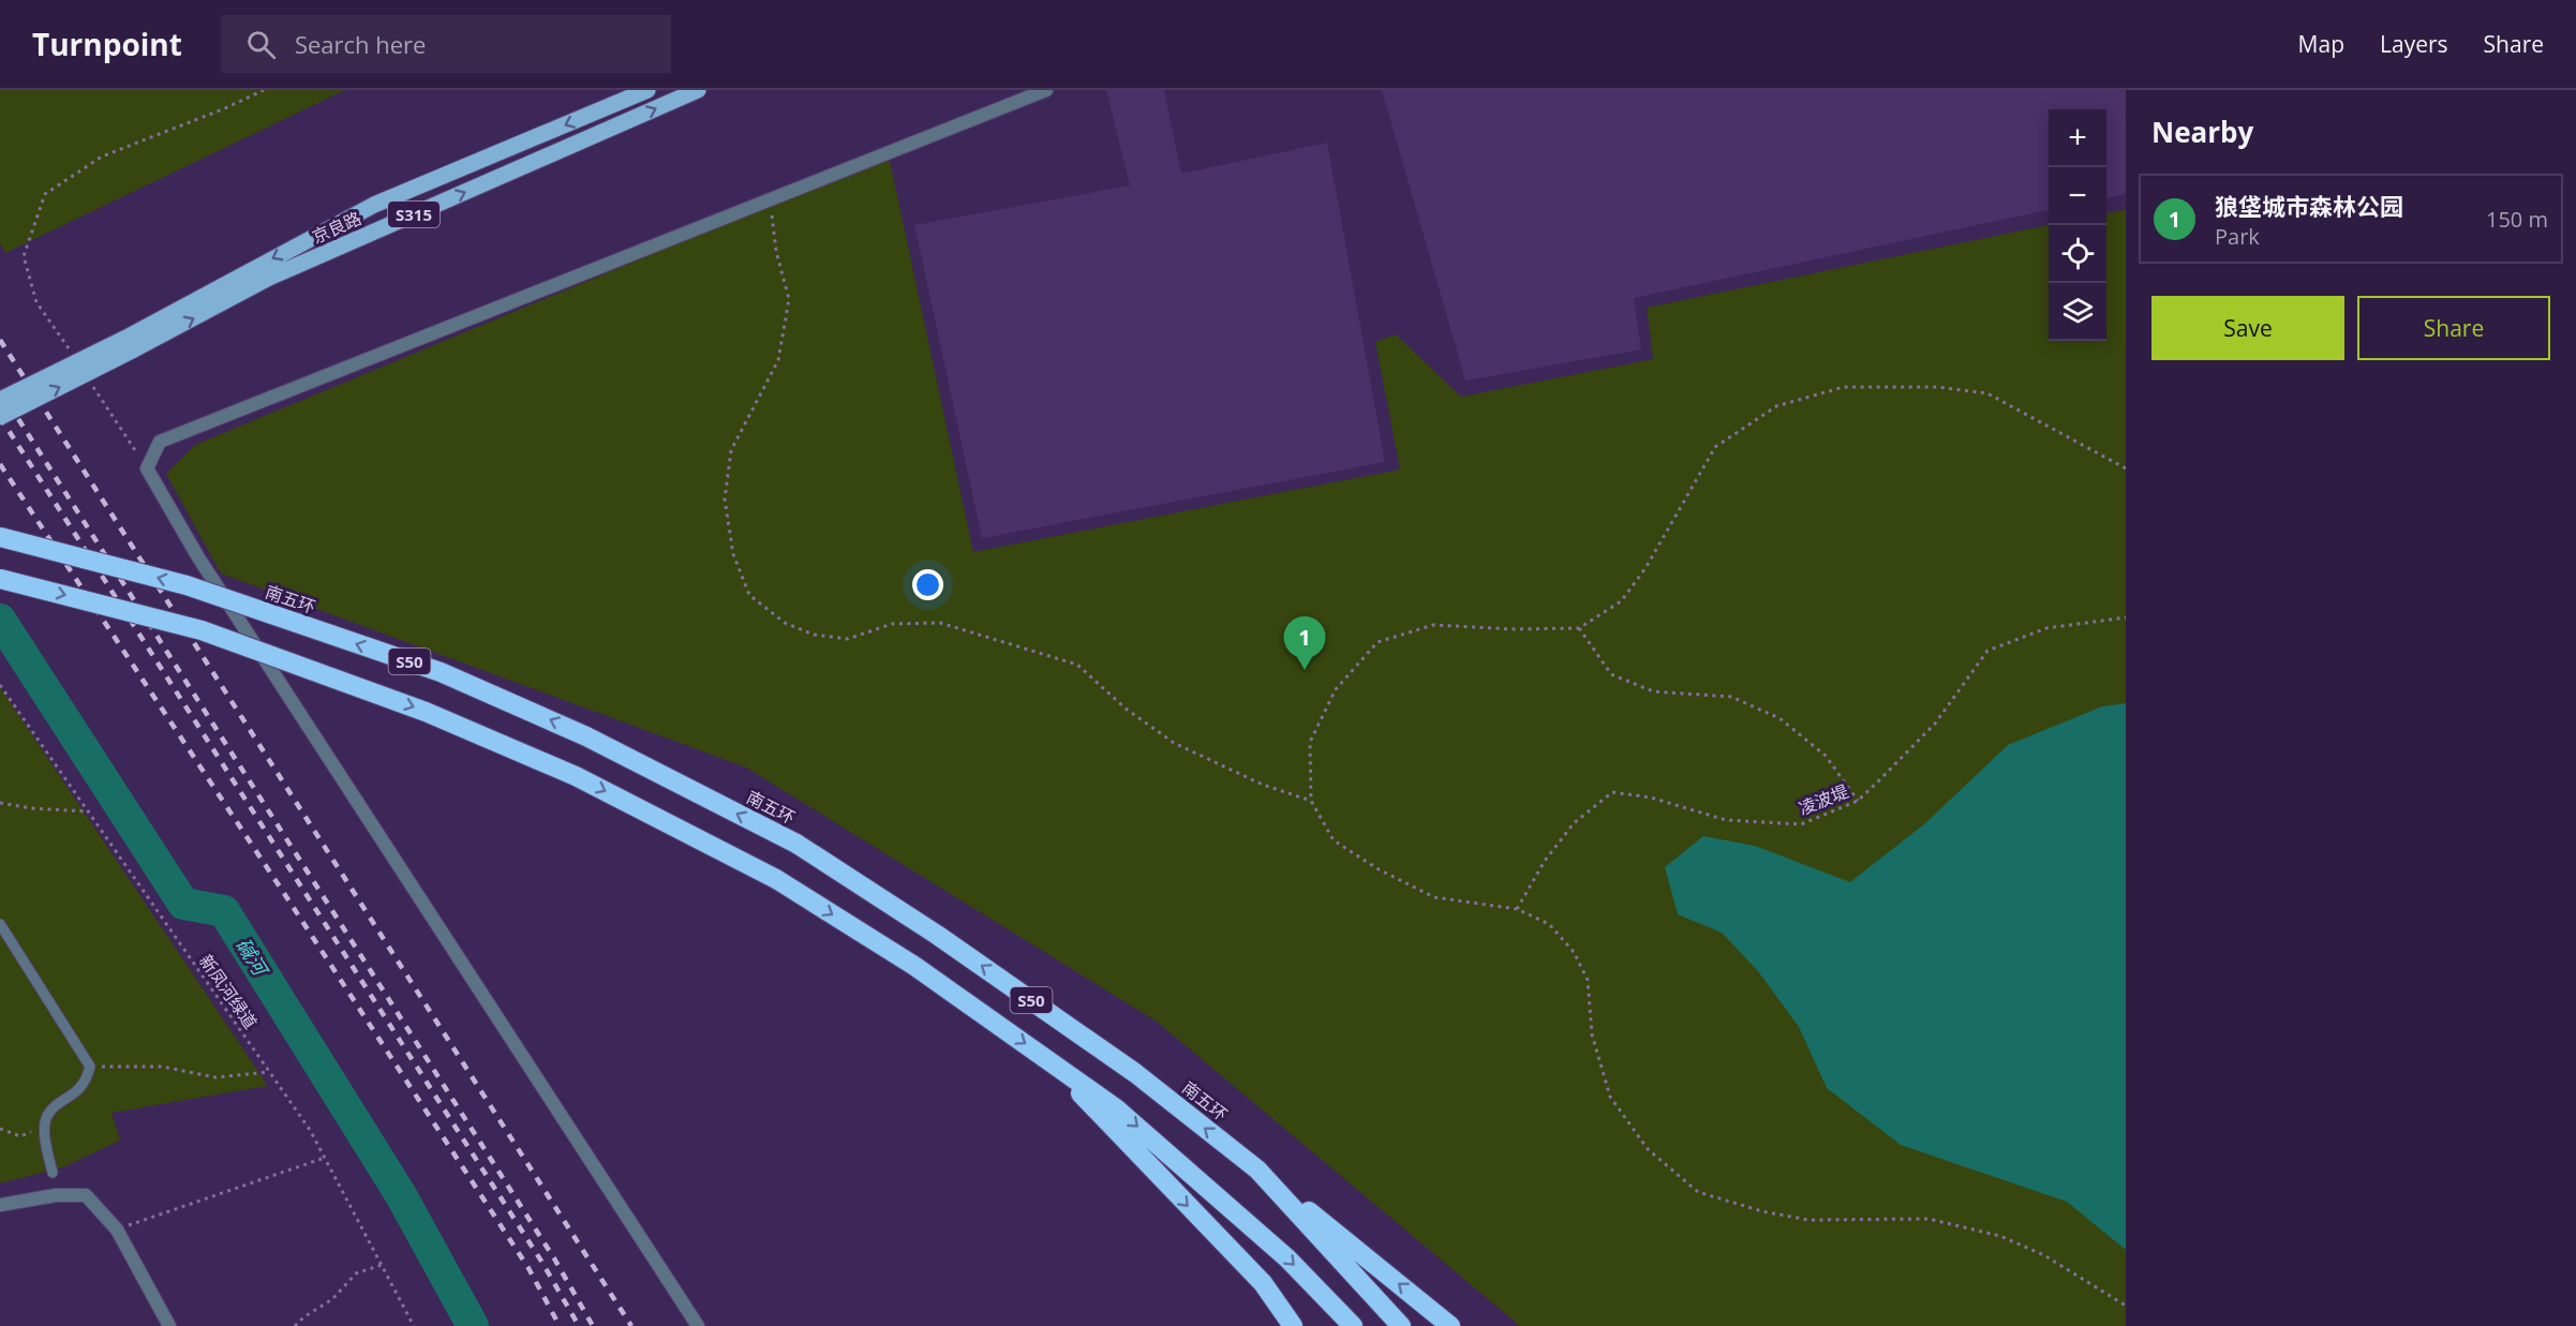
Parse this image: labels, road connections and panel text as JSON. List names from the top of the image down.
{
  "streets": {
    "highway": ["南五环", "S50"],
    "main road": ["S315", "京良路"],
    "path": ["凌波堤", "新凤河绿道"]
  },
  "water": ["碱河"],
  "page": {
    "header": "Turnpoint",
    "search": "Search here",
    "nav": ["Map", "Layers", "Share"],
    "heading": "Nearby",
    "map_buttons": ["+", "−"],
    "list": [
      {
        "mark": "1",
        "name": "狼垡城市森林公园",
        "note": "Park",
        "value": "150 m"
      }
    ],
    "buttons": ["Save", "Share"],
    "pins": "1"
  }
}
